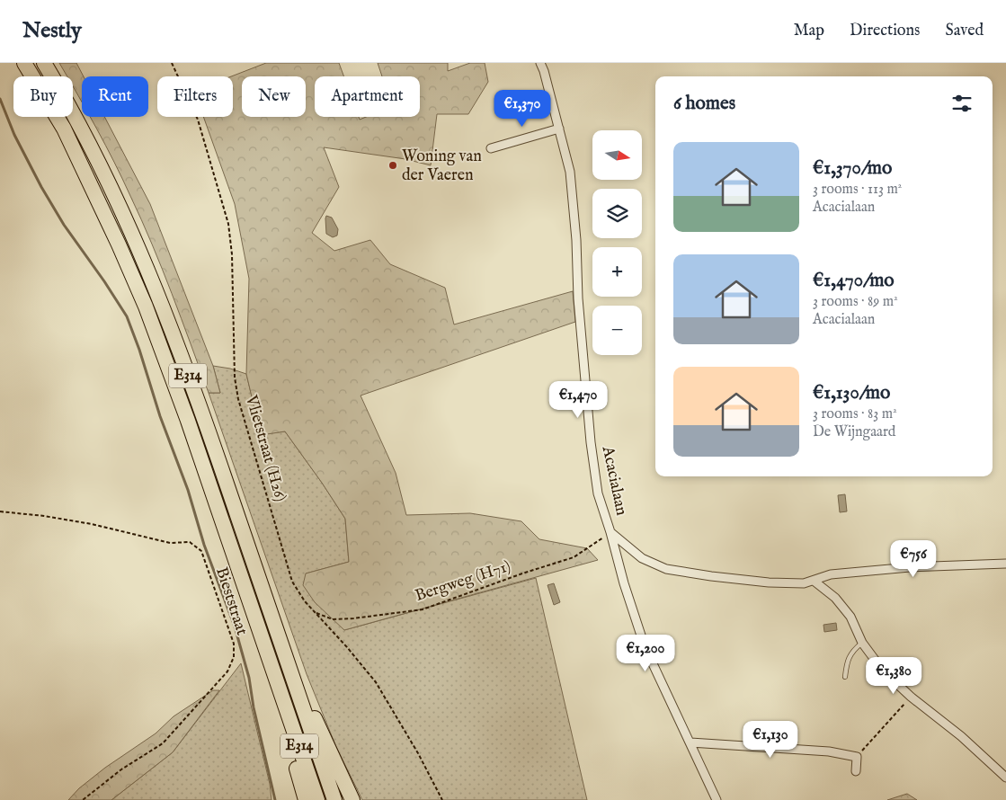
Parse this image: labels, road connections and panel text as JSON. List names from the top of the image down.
{
  "streets": {
    "highway": ["E314"],
    "street": ["Acacialaan"],
    "path": ["Vlietstraat (H26)", "Bergweg (H71)", "Bieststraat"]
  },
  "crossings": [
    ["Vlietstraat (H26)", "Bergweg (H71)"],
    ["Acacialaan", "Bergweg (H71)"]
  ],
  "places": ["Woning van der Vaeren"],
  "north": "right",
  "page": {
    "header": "Nestly",
    "nav": ["Map", "Directions", "Saved"],
    "chip": [
      "Buy",
      "Rent",
      "Filters",
      "New",
      "Apartment"
    ],
    "heading": "6 homes",
    "price": [
      "€1,370",
      "€1,470",
      "€756",
      "€1,200",
      "€1,380",
      "€1,130"
    ],
    "map_buttons": ["+", "−"],
    "list": [
      {
        "name": "€1,370/mo",
        "note": "3 rooms · 113 m² · Acacialaan"
      },
      {
        "name": "€1,470/mo",
        "note": "3 rooms · 89 m² · Acacialaan"
      },
      {
        "name": "€1,130/mo",
        "note": "3 rooms · 83 m² · De Wijngaard"
      }
    ]
  }
}
